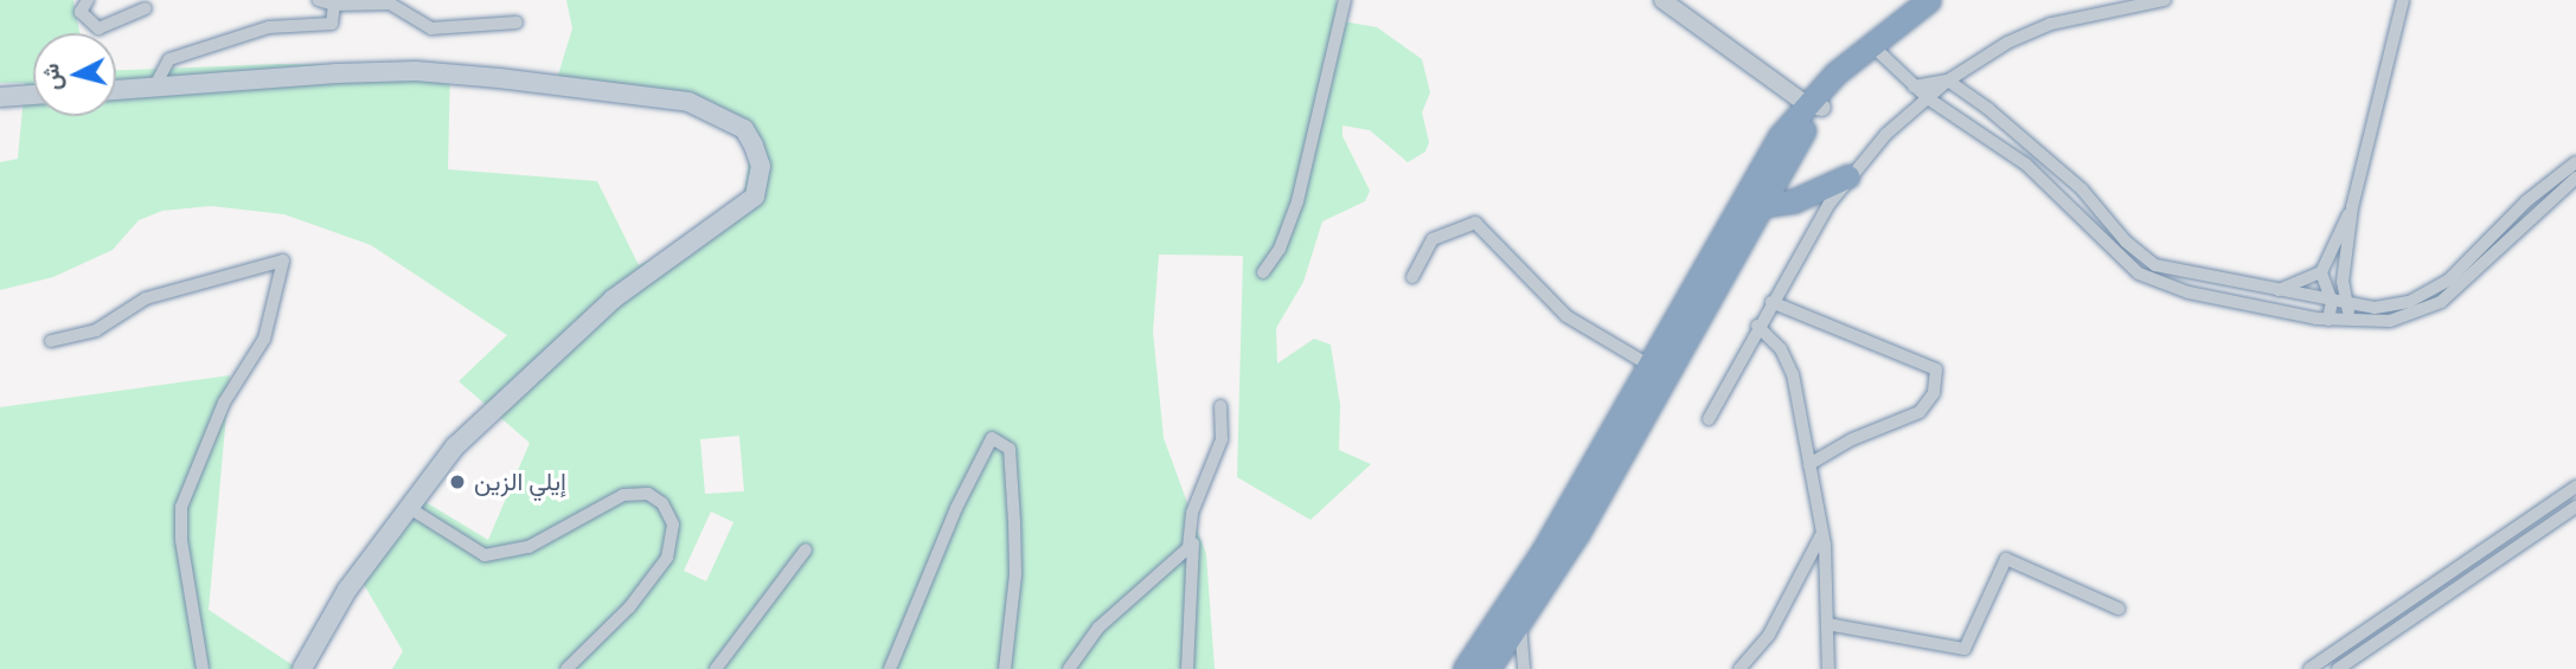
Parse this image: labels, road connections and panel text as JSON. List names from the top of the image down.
{
  "places": ["إيلي الزين"],
  "north": "left"
}
